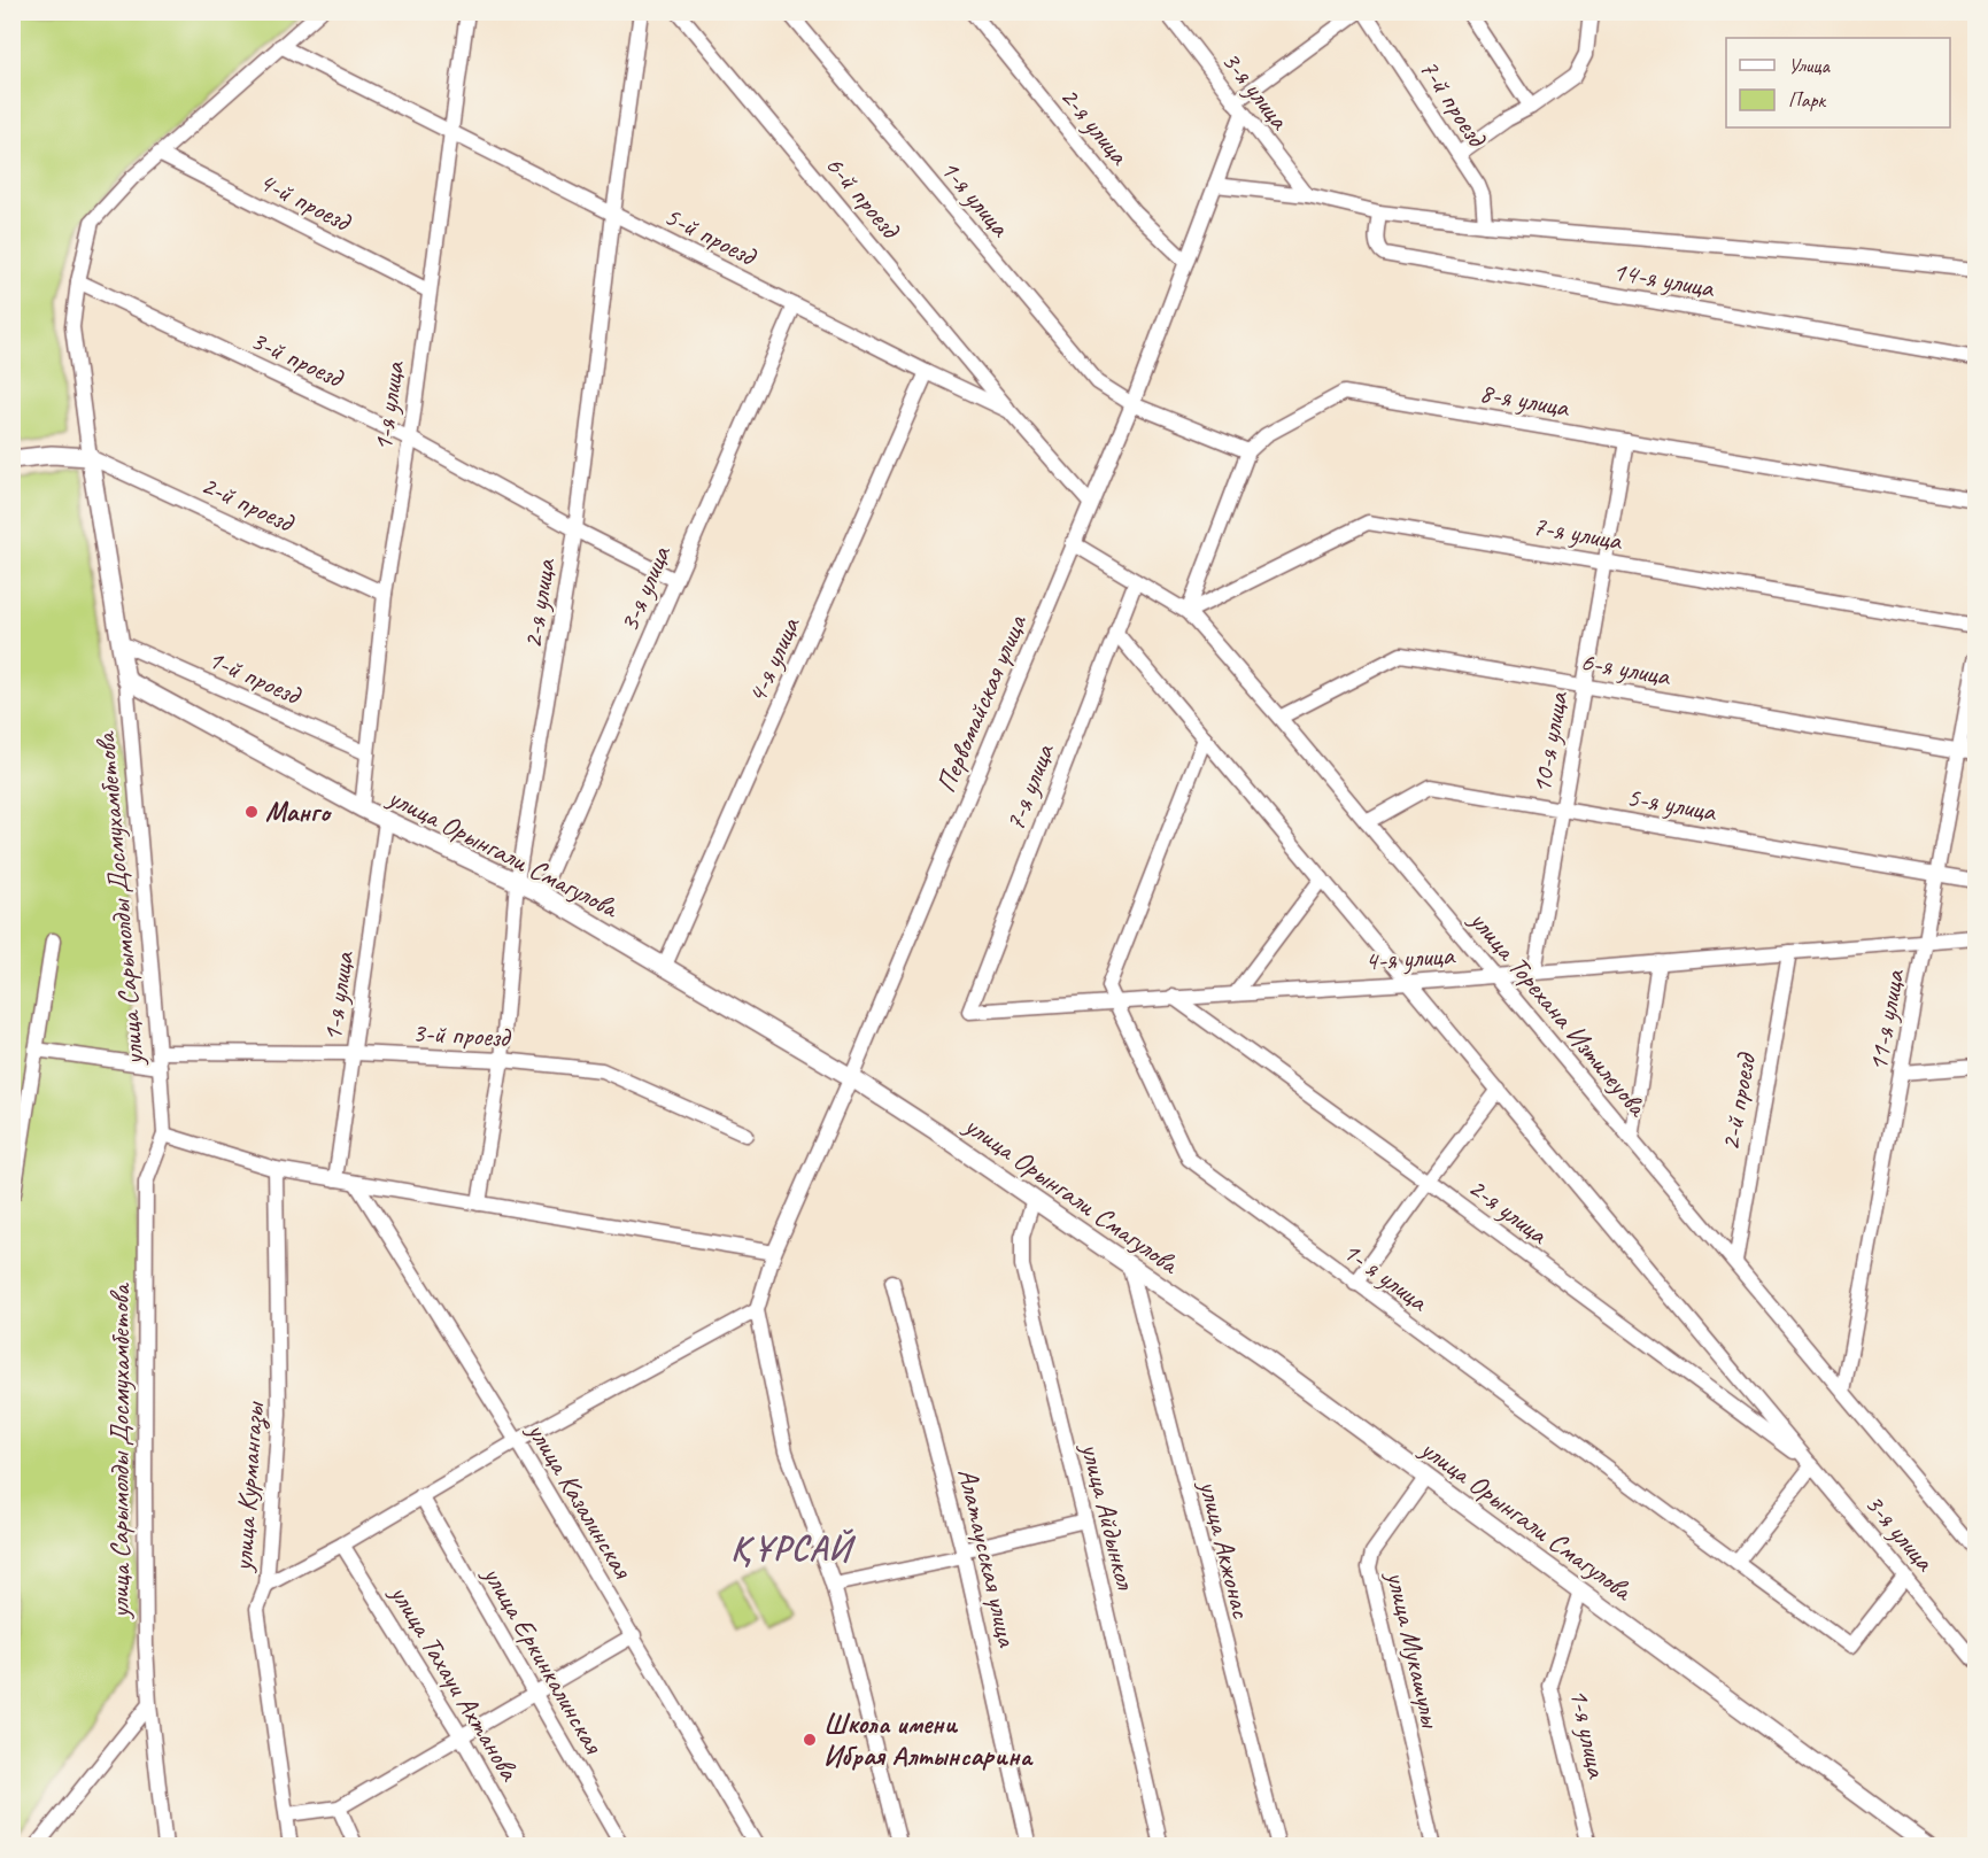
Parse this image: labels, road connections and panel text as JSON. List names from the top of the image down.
{
  "streets": {
    "main road": ["улица Орынгали Смагулова", "улица Сарымолды Досмухамбетова"],
    "street": [
      "3-я улица",
      "7-й проезд",
      "2-я улица",
      "6-й проезд",
      "1-я улица",
      "4-й проезд",
      "5-й проезд",
      "14-я улица",
      "3-й проезд",
      "8-я улица",
      "2-й проезд",
      "7-я улица",
      "4-я улица",
      "6-я улица",
      "1-й проезд",
      "Первомайская улица",
      "10-я улица",
      "5-я улица",
      "улица Торехана Изтилеуова",
      "11-я улица",
      "1- я улица",
      "улица Курмангазы",
      "улица Казалинская",
      "улица Айдынкол",
      "улица Акжонас",
      "Алатаусская улица",
      "улица Мукашулы",
      "улица Еркинкалинская",
      "улица Тахауи Ахтанова"
    ]
  },
  "crossings": [
    ["3-я улица", "2-я улица"],
    ["3-я улица", "5-й проезд"],
    ["3-я улица", "3-й проезд"],
    ["3-я улица", "Первомайская улица"],
    ["3-я улица", "улица Орынгали Смагулова"],
    ["3-я улица", "1- я улица"],
    ["2-я улица", "5-й проезд"],
    ["2-я улица", "3-й проезд"],
    ["2-я улица", "4-я улица"],
    ["2-я улица", "Первомайская улица"],
    ["2-я улица", "улица Орынгали Смагулова"],
    ["6-й проезд", "5-й проезд"],
    ["1-я улица", "4-й проезд"],
    ["1-я улица", "5-й проезд"],
    ["1-я улица", "3-й проезд"],
    ["1-я улица", "8-я улица"],
    ["1-я улица", "2-й проезд"],
    ["1-я улица", "1-й проезд"],
    ["1-я улица", "Первомайская улица"],
    ["1-я улица", "улица Орынгали Смагулова"],
    ["4-й проезд", "улица Сарымолды Досмухамбетова"],
    ["5-й проезд", "4-я улица"],
    ["5-й проезд", "Первомайская улица"],
    ["5-й проезд", "улица Сарымолды Досмухамбетова"],
    ["3-й проезд", "улица Сарымолды Досмухамбетова"],
    ["8-я улица", "10-я улица"],
    ["2-й проезд", "4-я улица"],
    ["2-й проезд", "улица Сарымолды Досмухамбетова"],
    ["2-й проезд", "улица Торехана Изтилеуова"],
    ["7-я улица", "4-я улица"],
    ["7-я улица", "10-я улица"],
    ["7-я улица", "улица Торехана Изтилеуова"],
    ["4-я улица", "10-я улица"],
    ["4-я улица", "улица Орынгали Смагулова"],
    ["4-я улица", "улица Торехана Изтилеуова"],
    ["4-я улица", "11-я улица"],
    ["4-я улица", "1- я улица"],
    ["6-я улица", "10-я улица"],
    ["6-я улица", "улица Торехана Изтилеуова"],
    ["6-я улица", "11-я улица"],
    ["1-й проезд", "улица Сарымолды Досмухамбетова"],
    ["Первомайская улица", "улица Орынгали Смагулова"],
    ["Первомайская улица", "улица Торехана Изтилеуова"],
    ["10-я улица", "5-я улица"],
    ["5-я улица", "улица Торехана Изтилеуова"],
    ["5-я улица", "11-я улица"],
    ["улица Орынгали Смагулова", "улица Сарымолды Досмухамбетова"],
    ["улица Орынгали Смагулова", "улица Айдынкол"],
    ["улица Орынгали Смагулова", "улица Акжонас"],
    ["улица Орынгали Смагулова", "улица Мукашулы"],
    ["улица Торехана Изтилеуова", "11-я улица"]
  ],
  "districts": ["ҚҰРСАЙ"],
  "places": ["Манго", "Школа имени Ибрая Алтынсарина"],
  "legend": ["Улица", "Парк"]
}
